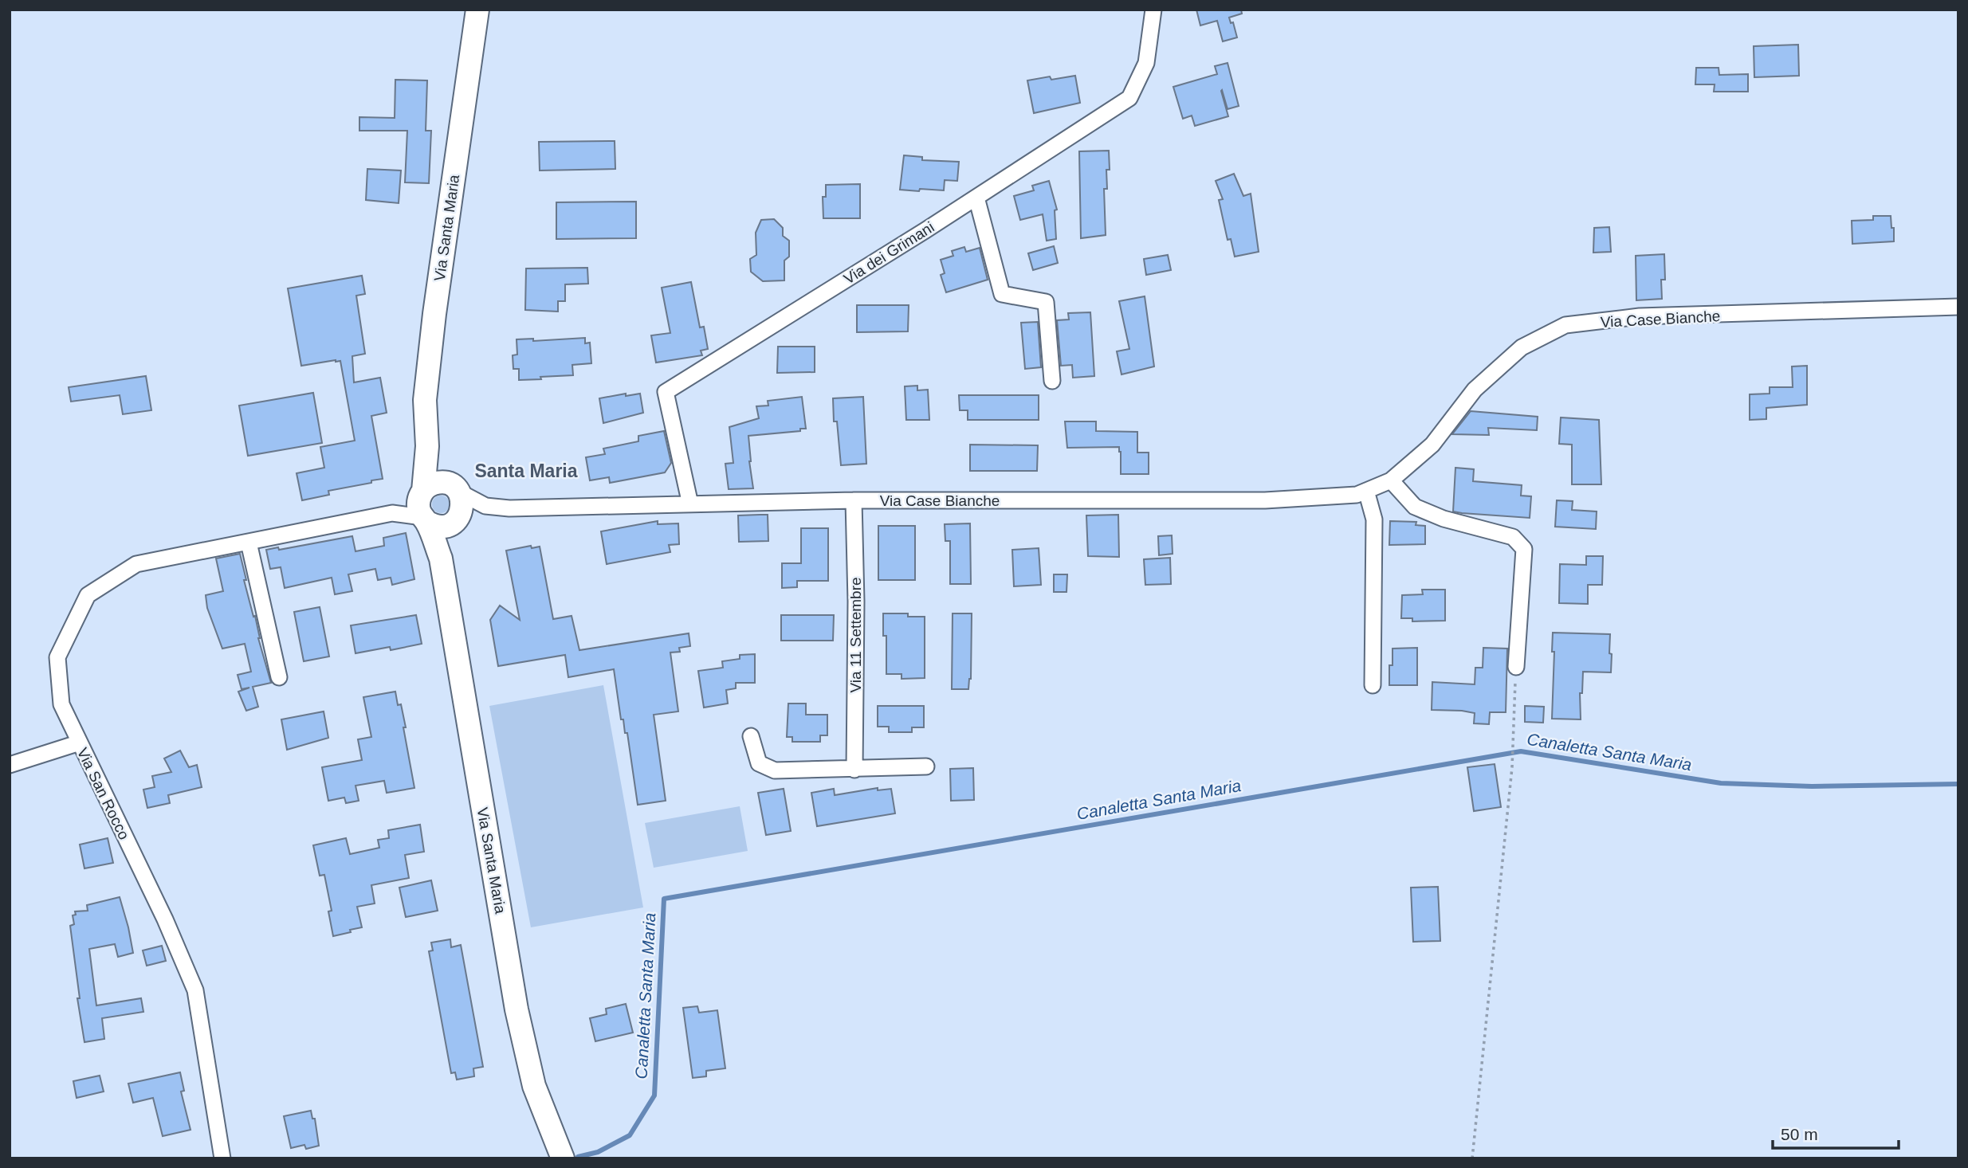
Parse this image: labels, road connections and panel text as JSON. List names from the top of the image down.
{
  "streets": {
    "main road": ["Via Santa Maria"],
    "street": [
      "Via dei Grimani",
      "Via Case Bianche",
      "Via 11 Settembre",
      "Via San Rocco"
    ]
  },
  "crossings": [
    ["Via Santa Maria", "Via Case Bianche"],
    ["Via Santa Maria", "Via San Rocco"],
    ["Via dei Grimani", "Via Case Bianche"],
    ["Via Case Bianche", "Via 11 Settembre"],
    ["Via Case Bianche", "Via San Rocco"]
  ],
  "districts": ["Santa Maria"],
  "water": ["Canaletta Santa Maria"],
  "scale_bar": "50 m"
}
